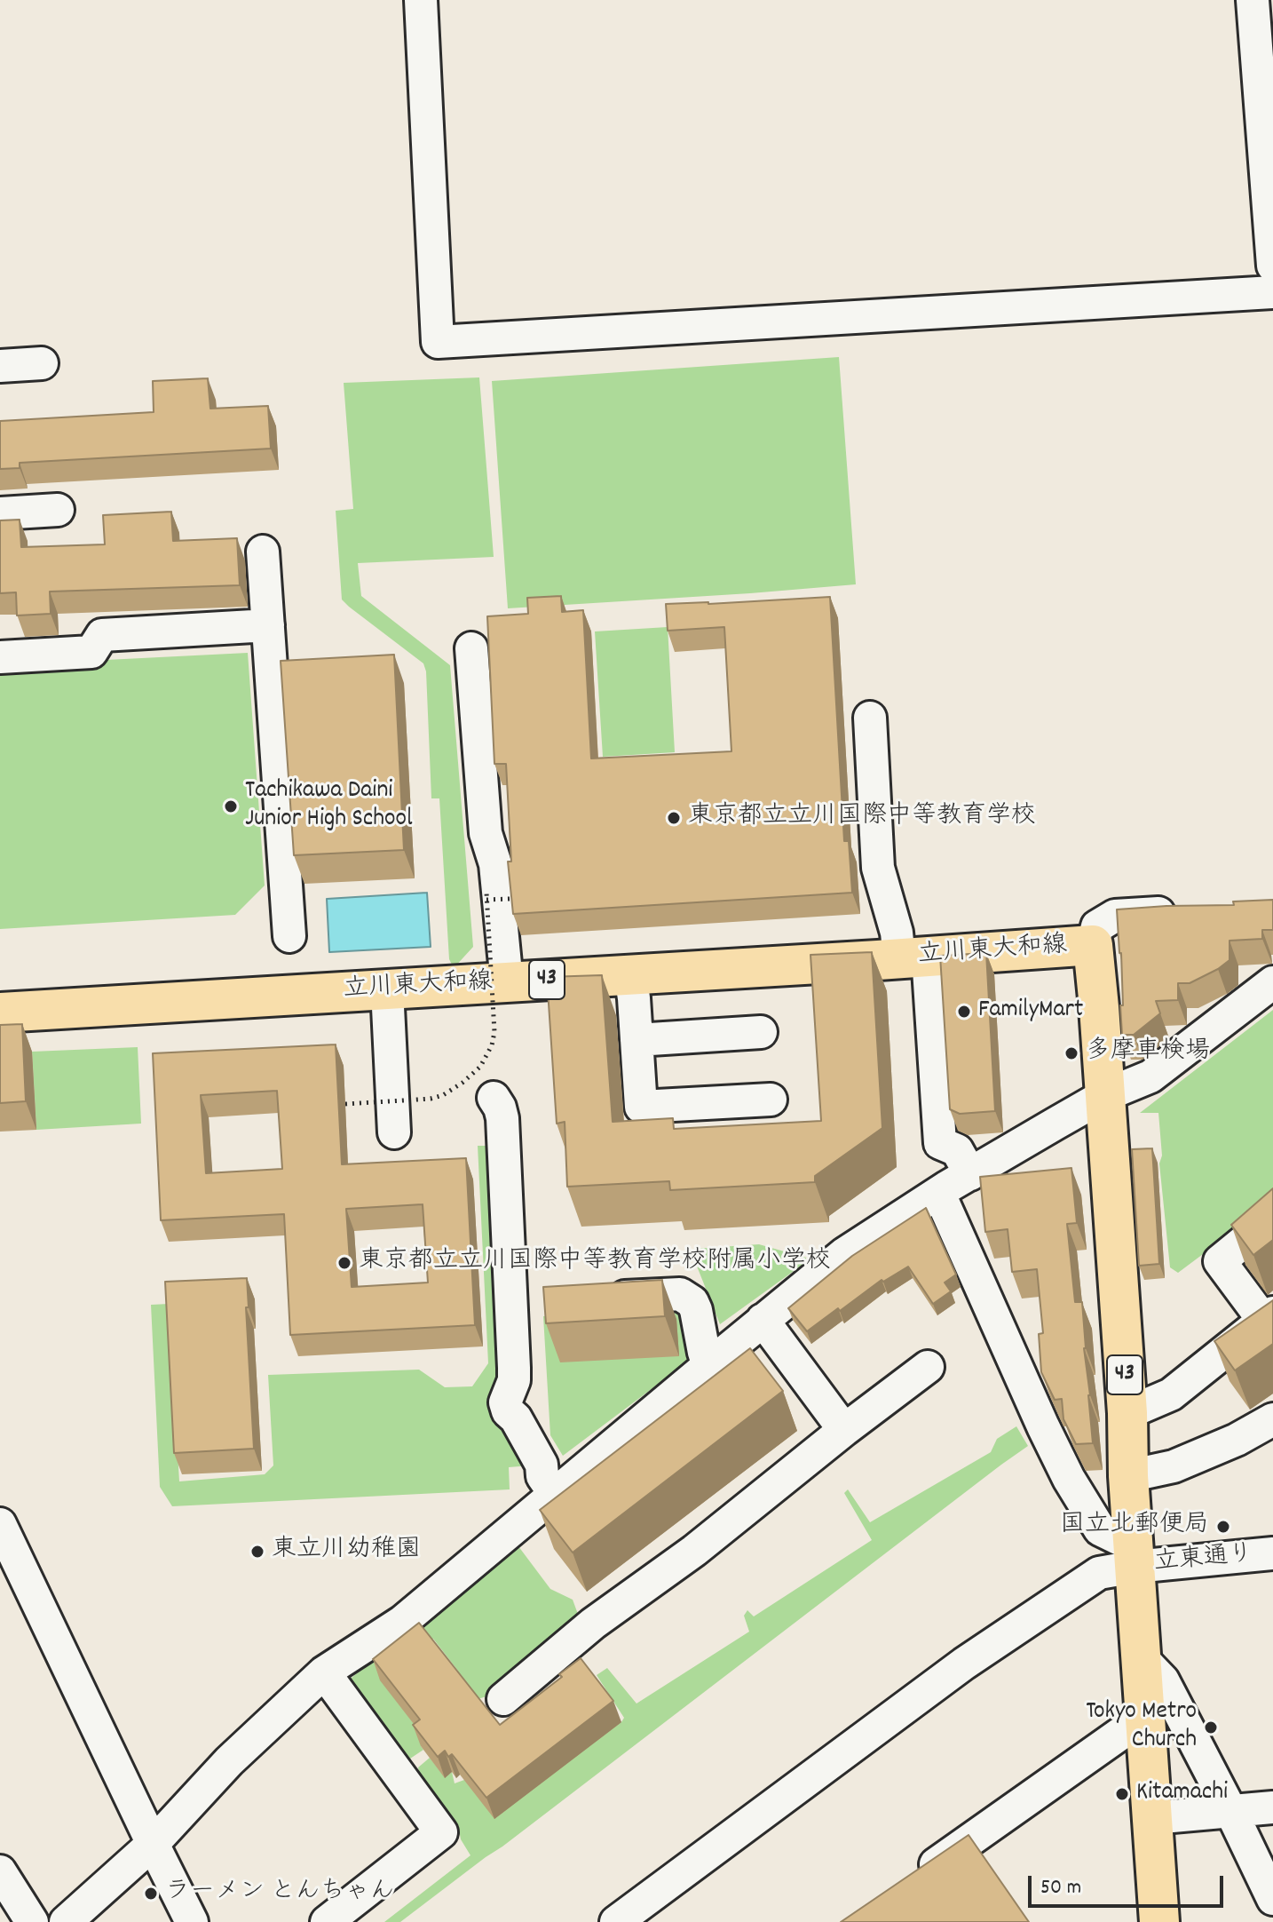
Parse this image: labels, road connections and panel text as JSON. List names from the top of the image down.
{
  "streets": {
    "main road": ["立川東大和線", "43"],
    "street": ["立東通り"]
  },
  "crossings": [
    ["立川東大和線", "立東通り"]
  ],
  "places": [
    "Tachikawa Daini Junior High School",
    "東京都立立川国際中等教育学校",
    "FamilyMart",
    "多摩車検場",
    "東京都立立川国際中等教育学校附属小学校",
    "国立北郵便局",
    "東立川幼稚園",
    "Tokyo Metro Church",
    "Kitamachi",
    "ラーメン とんちゃん"
  ],
  "scale_bar": "50 m"
}
